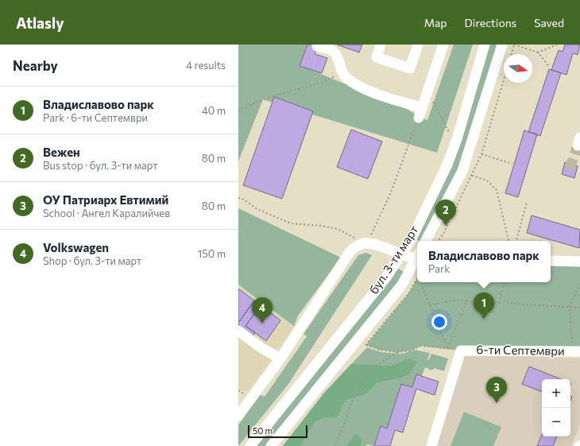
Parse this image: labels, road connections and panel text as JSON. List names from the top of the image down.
{
  "streets": {
    "street": ["бул. 3-ти март", "6-ти Септември"]
  },
  "scale_bar": "50 m",
  "north": "right",
  "page": {
    "header": "Atlasly",
    "nav": ["Map", "Directions", "Saved"],
    "heading": ["Nearby", "4 results"],
    "list": [
      {
        "mark": "1",
        "name": "Владиславово парк",
        "note": "Park · 6-ти Септември",
        "value": "40 m"
      },
      {
        "mark": "2",
        "name": "Вежен",
        "note": "Bus stop · бул. 3-ти март",
        "value": "80 m"
      },
      {
        "mark": "3",
        "name": "ОУ Патриарх Евтимий",
        "note": "School · Ангел Каралийчев",
        "value": "80 m"
      },
      {
        "mark": "4",
        "name": "Volkswagen",
        "note": "Shop · бул. 3-ти март",
        "value": "150 m"
      }
    ],
    "pins": [
      "2",
      "1",
      "4",
      "3"
    ],
    "popup": ["Владиславово парк", "Park"],
    "map_buttons": ["+", "−"],
    "scale": "50 m"
  }
}
